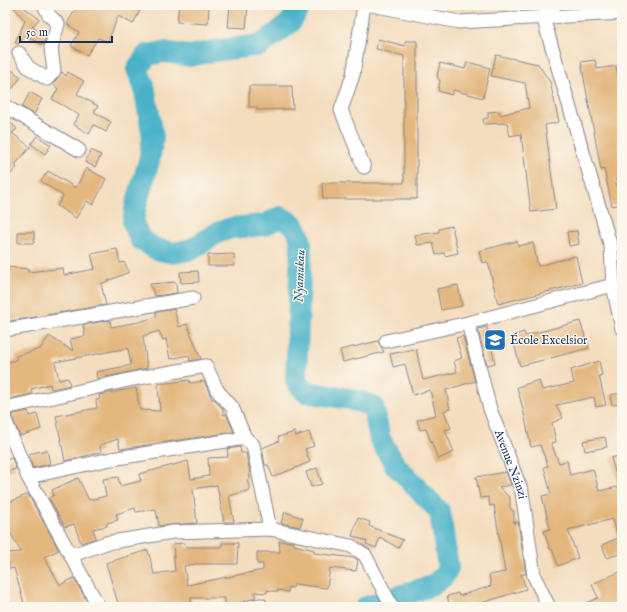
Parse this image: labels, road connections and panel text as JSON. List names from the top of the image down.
{
  "streets": {
    "street": ["Avenue Nzinzi"]
  },
  "water": ["Nyamukau"],
  "places": {
    "school or university": ["École Excelsior"]
  },
  "scale_bar": "50 m"
}
